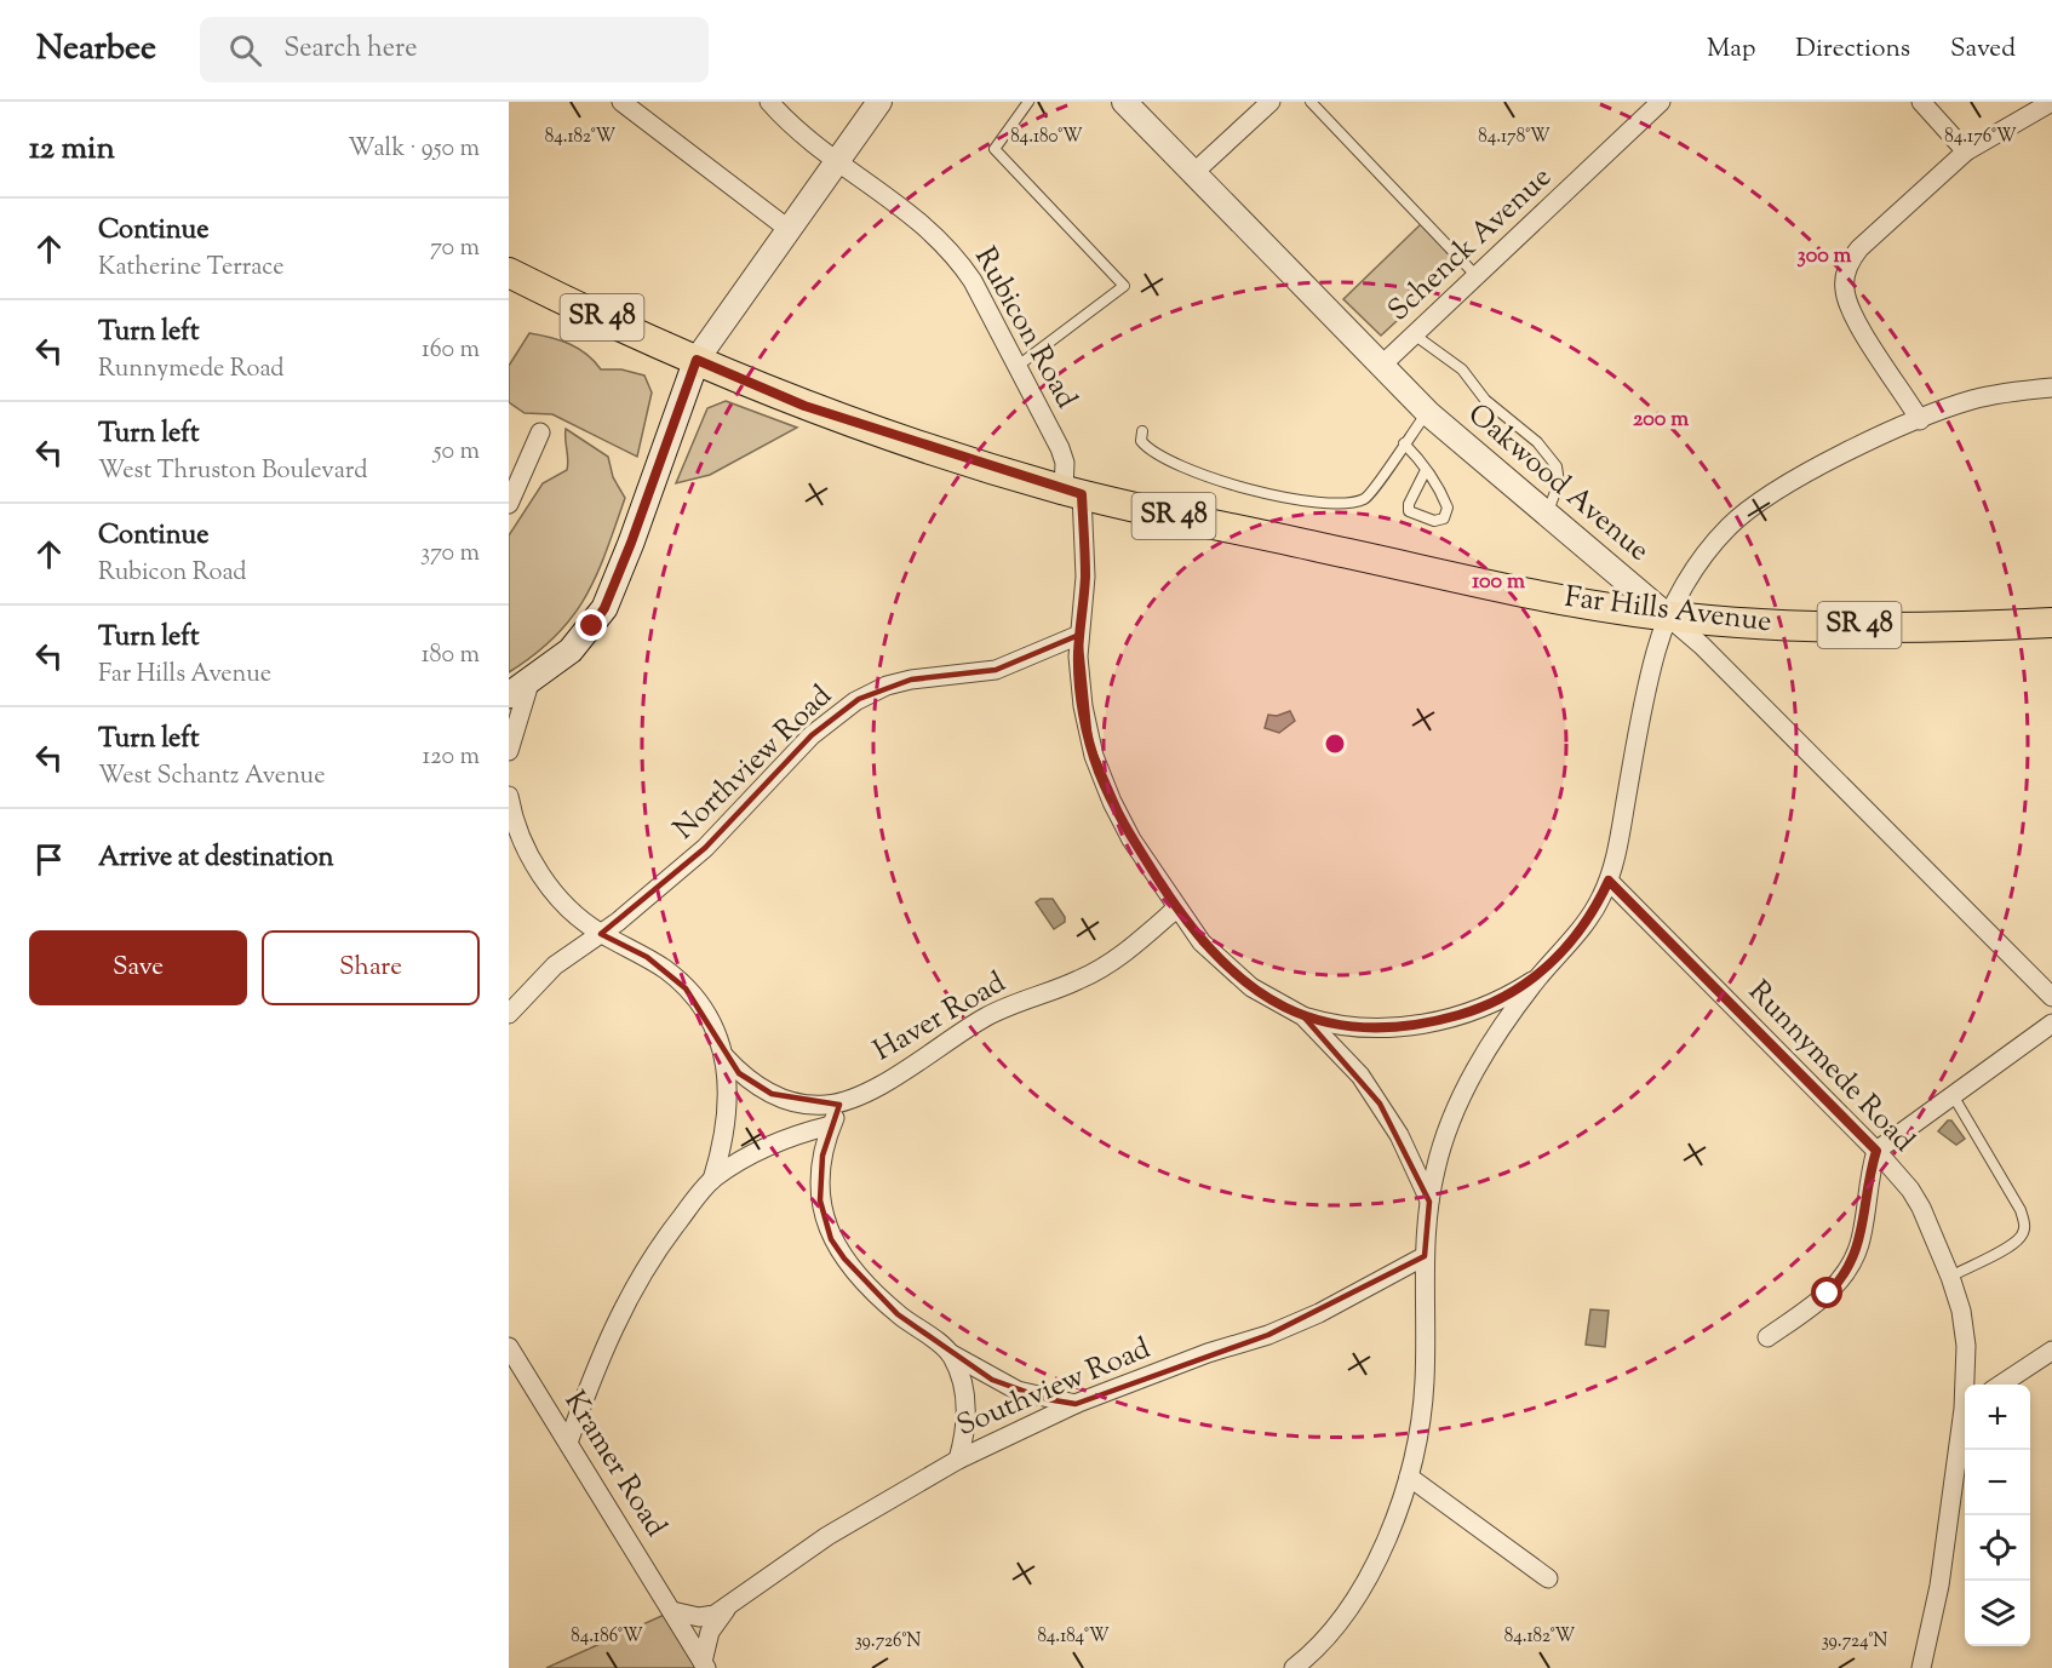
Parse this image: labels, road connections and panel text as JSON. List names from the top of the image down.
{
  "streets": {
    "main road": ["SR 48", "Far Hills Avenue"],
    "street": [
      "Schenck Avenue",
      "Rubicon Road",
      "Oakwood Avenue",
      "Northview Road",
      "Haver Road",
      "Runnymede Road",
      "Southview Road",
      "Kramer Road"
    ]
  },
  "crossings": [
    ["Schenck Avenue", "Oakwood Avenue"],
    ["Rubicon Road", "Far Hills Avenue"],
    ["Rubicon Road", "Northview Road"],
    ["Rubicon Road", "Haver Road"],
    ["Oakwood Avenue", "Far Hills Avenue"],
    ["Southview Road", "Kramer Road"]
  ],
  "page": {
    "header": "Nearbee",
    "search": "Search here",
    "nav": ["Map", "Directions", "Saved"],
    "heading": ["12 min", "Walk · 950 m"],
    "list": [
      ["Continue", "Katherine Terrace", "70 m"],
      ["Turn left", "Runnymede Road", "160 m"],
      ["Turn left", "West Thruston Boulevard", "50 m"],
      ["Continue", "Rubicon Road", "370 m"],
      ["Turn left", "Far Hills Avenue", "180 m"],
      ["Turn left", "West Schantz Avenue", "120 m"],
      "Arrive at destination"
    ],
    "buttons": ["Save", "Share"],
    "map_buttons": ["+", "−"]
  },
  "coordinates": [
    "84.176°W",
    "84.182°W",
    "84.180°W",
    "84.178°W",
    "84.186°W",
    "84.184°W",
    "39.726°N",
    "39.724°N"
  ],
  "rings": ["300 m", "200 m", "100 m"]
}
